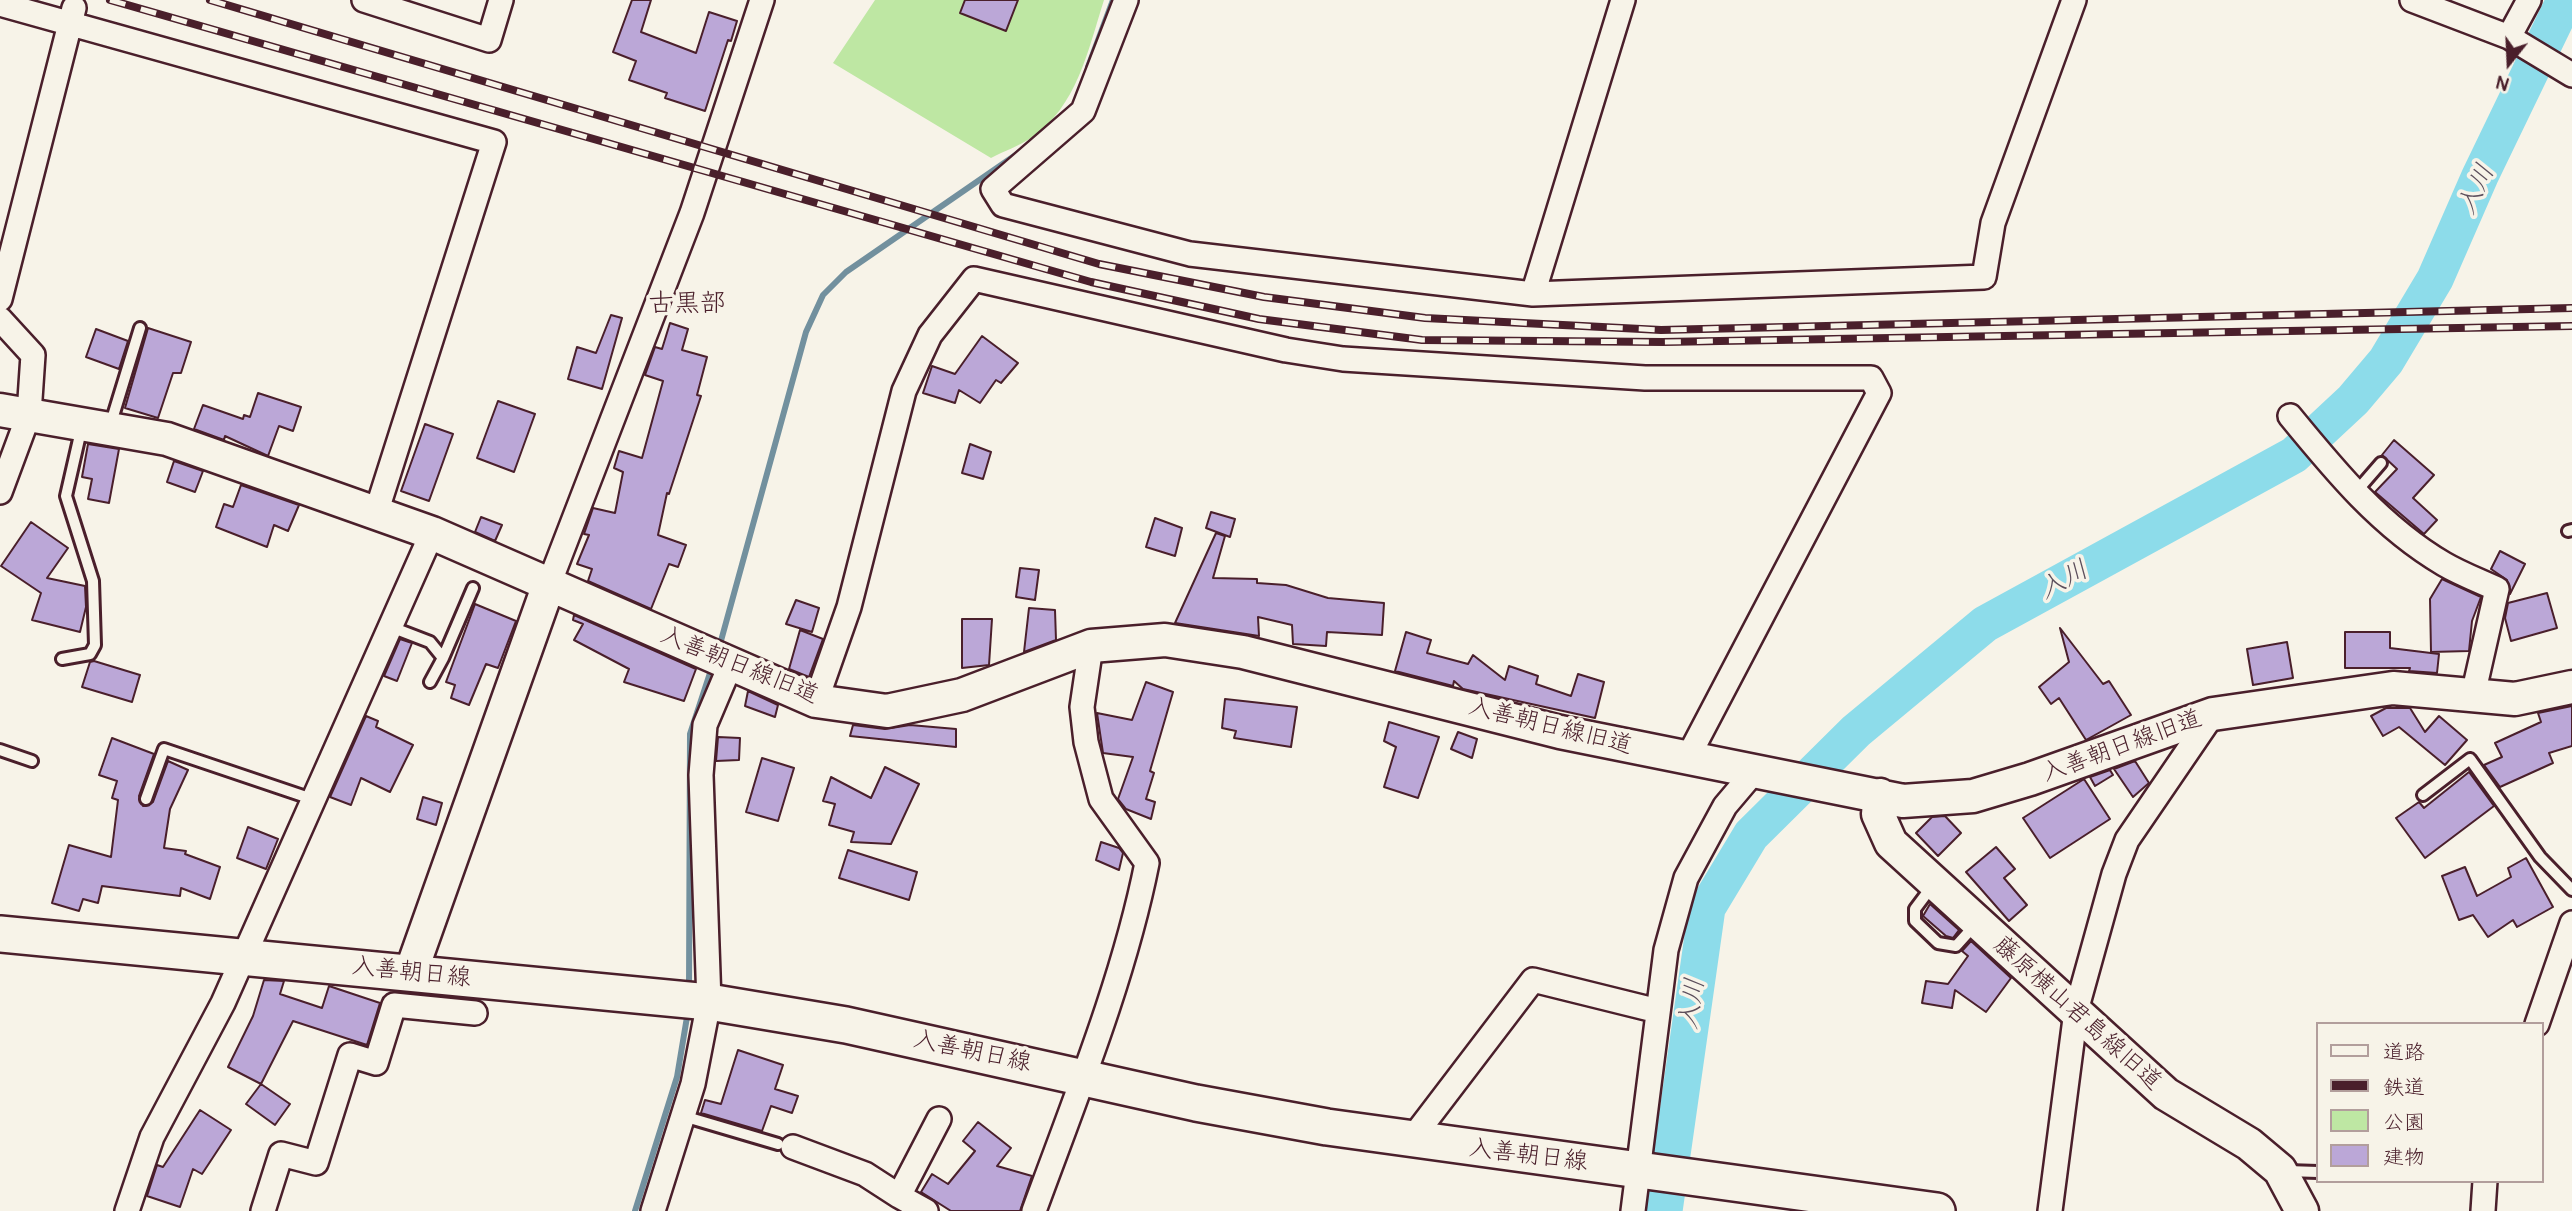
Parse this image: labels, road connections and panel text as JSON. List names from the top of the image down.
{
  "streets": {
    "main road": ["入善朝日線"],
    "street": ["入善朝日線旧道", "藤原横山君島線旧道"]
  },
  "crossings": [
    ["入善朝日線旧道", "藤原横山君島線旧道"]
  ],
  "districts": ["古黒部"],
  "water": ["入川"],
  "legend": [
    "道路",
    "鉄道",
    "公園",
    "建物"
  ],
  "north": "bottom"
}
